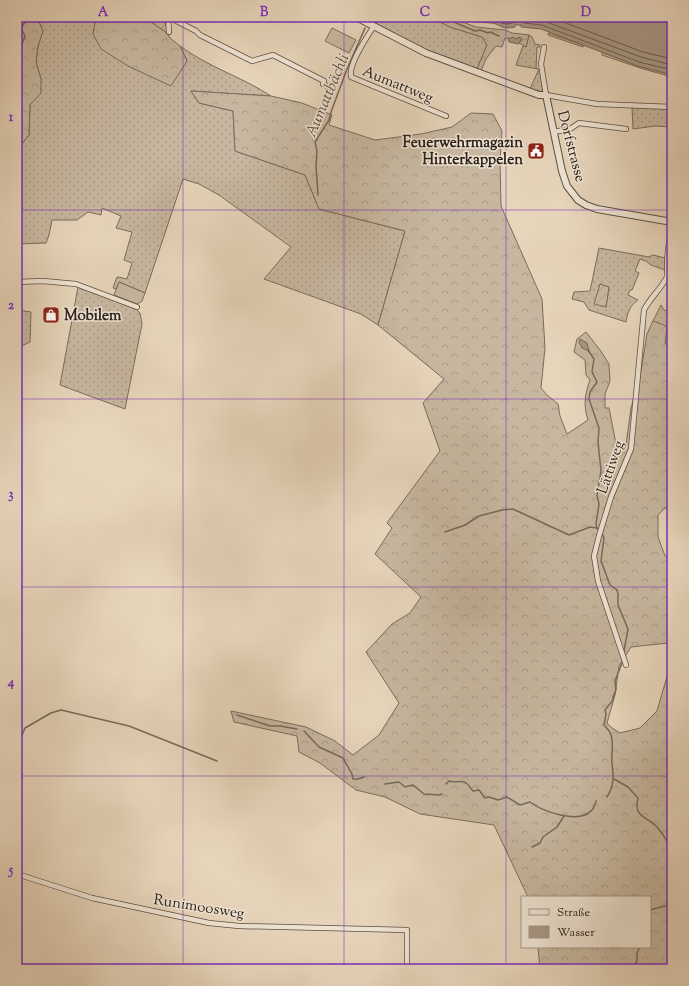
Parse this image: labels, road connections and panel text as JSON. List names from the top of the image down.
{
  "streets": {
    "street": [
      "Aumattweg",
      "Dorfstrasse",
      "Lättiweg",
      "Runimoosweg"
    ]
  },
  "water": ["Aumattbächli"],
  "places": {
    "public building": ["Feuerwehrmagazin Hinterkappelen"],
    "shop": ["Mobilem"]
  },
  "legend": ["Straße", "Wasser"],
  "grid": {
    "columns": [
      "A",
      "B",
      "C",
      "D"
    ],
    "rows": [
      "1",
      "2",
      "3",
      "4",
      "5"
    ]
  }
}
